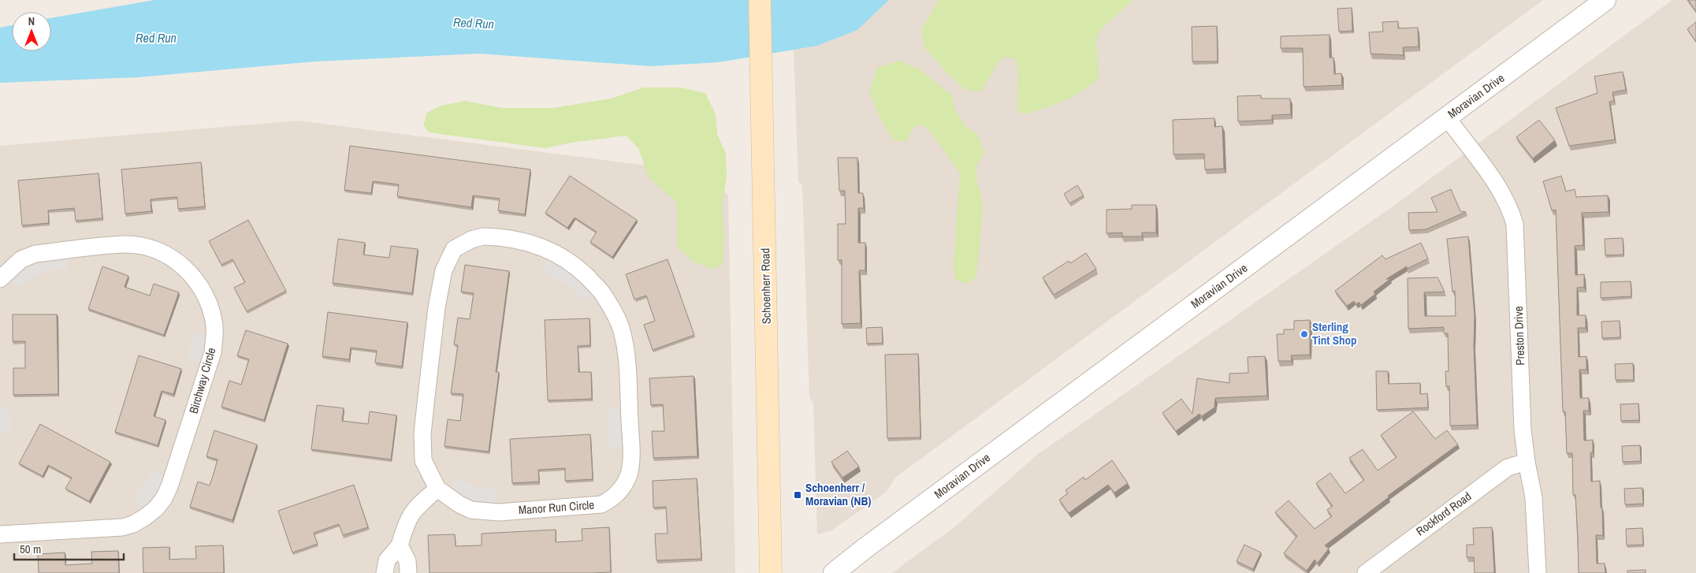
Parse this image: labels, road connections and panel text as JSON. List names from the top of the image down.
{
  "streets": {
    "main road": ["Schoenherr Road"],
    "street": [
      "Moravian Drive",
      "Preston Drive",
      "Birchway Circle",
      "Manor Run Circle",
      "Rockford Road"
    ]
  },
  "crossings": [
    ["Moravian Drive", "Preston Drive"],
    ["Preston Drive", "Rockford Road"]
  ],
  "water": ["Red Run"],
  "places": {
    "other": ["Sterling Tint Shop"],
    "transit": ["Schoenherr / Moravian (NB)"]
  },
  "scale_bar": "50 m",
  "north": "top"
}
